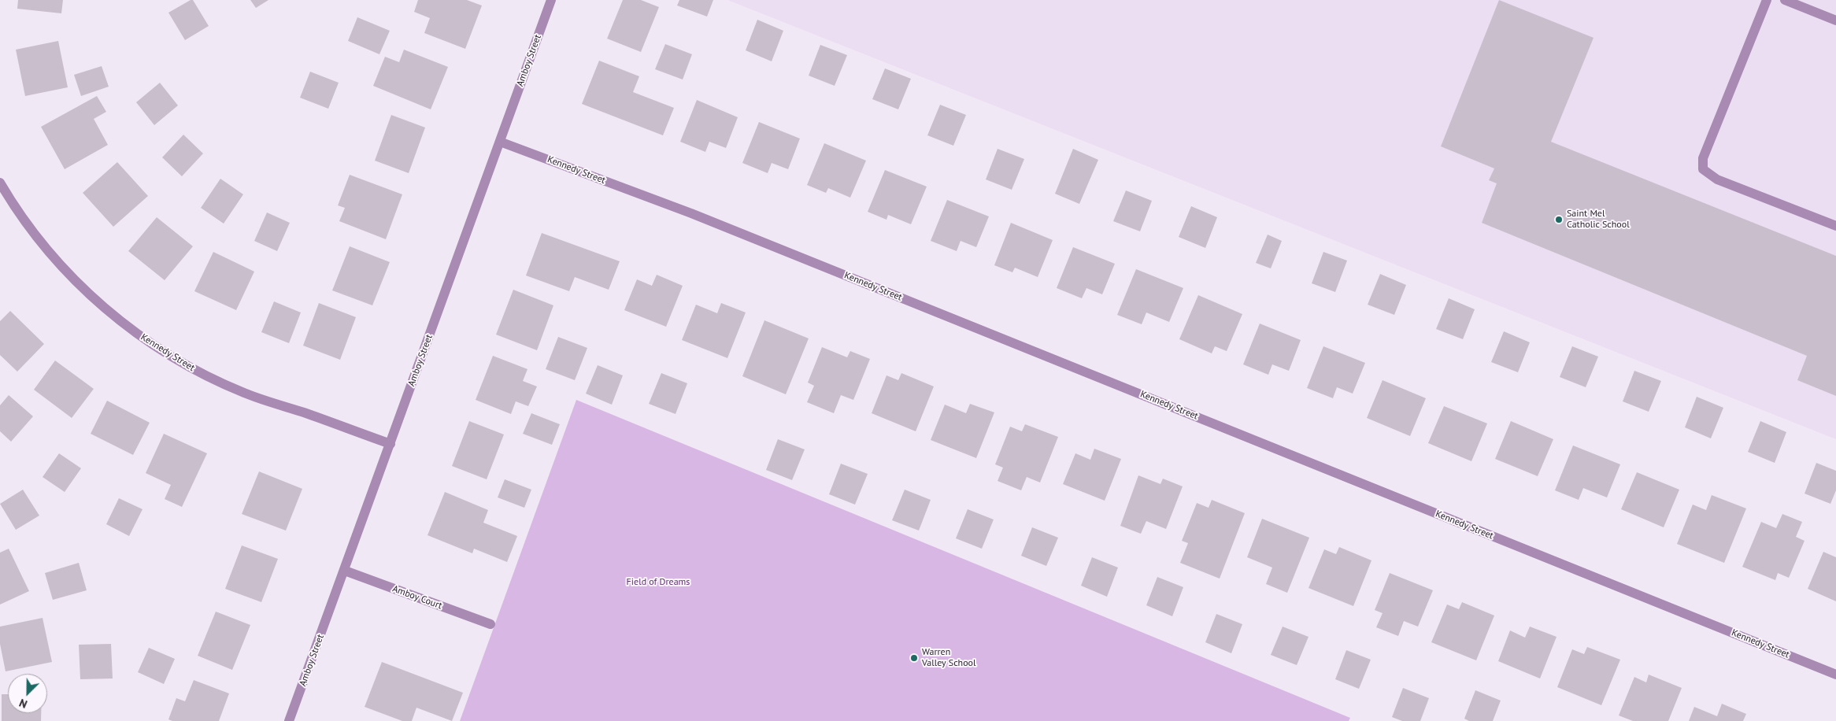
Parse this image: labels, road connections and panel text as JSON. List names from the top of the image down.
{
  "streets": {
    "street": ["Amboy Street", "Kennedy Street", "Amboy Court"]
  },
  "crossings": [
    ["Amboy Street", "Kennedy Street"],
    ["Amboy Street", "Amboy Court"]
  ],
  "parks": ["Field of Dreams"],
  "places": ["Saint Mel Catholic School", "Warren Valley School"],
  "north": "bottom left"
}
